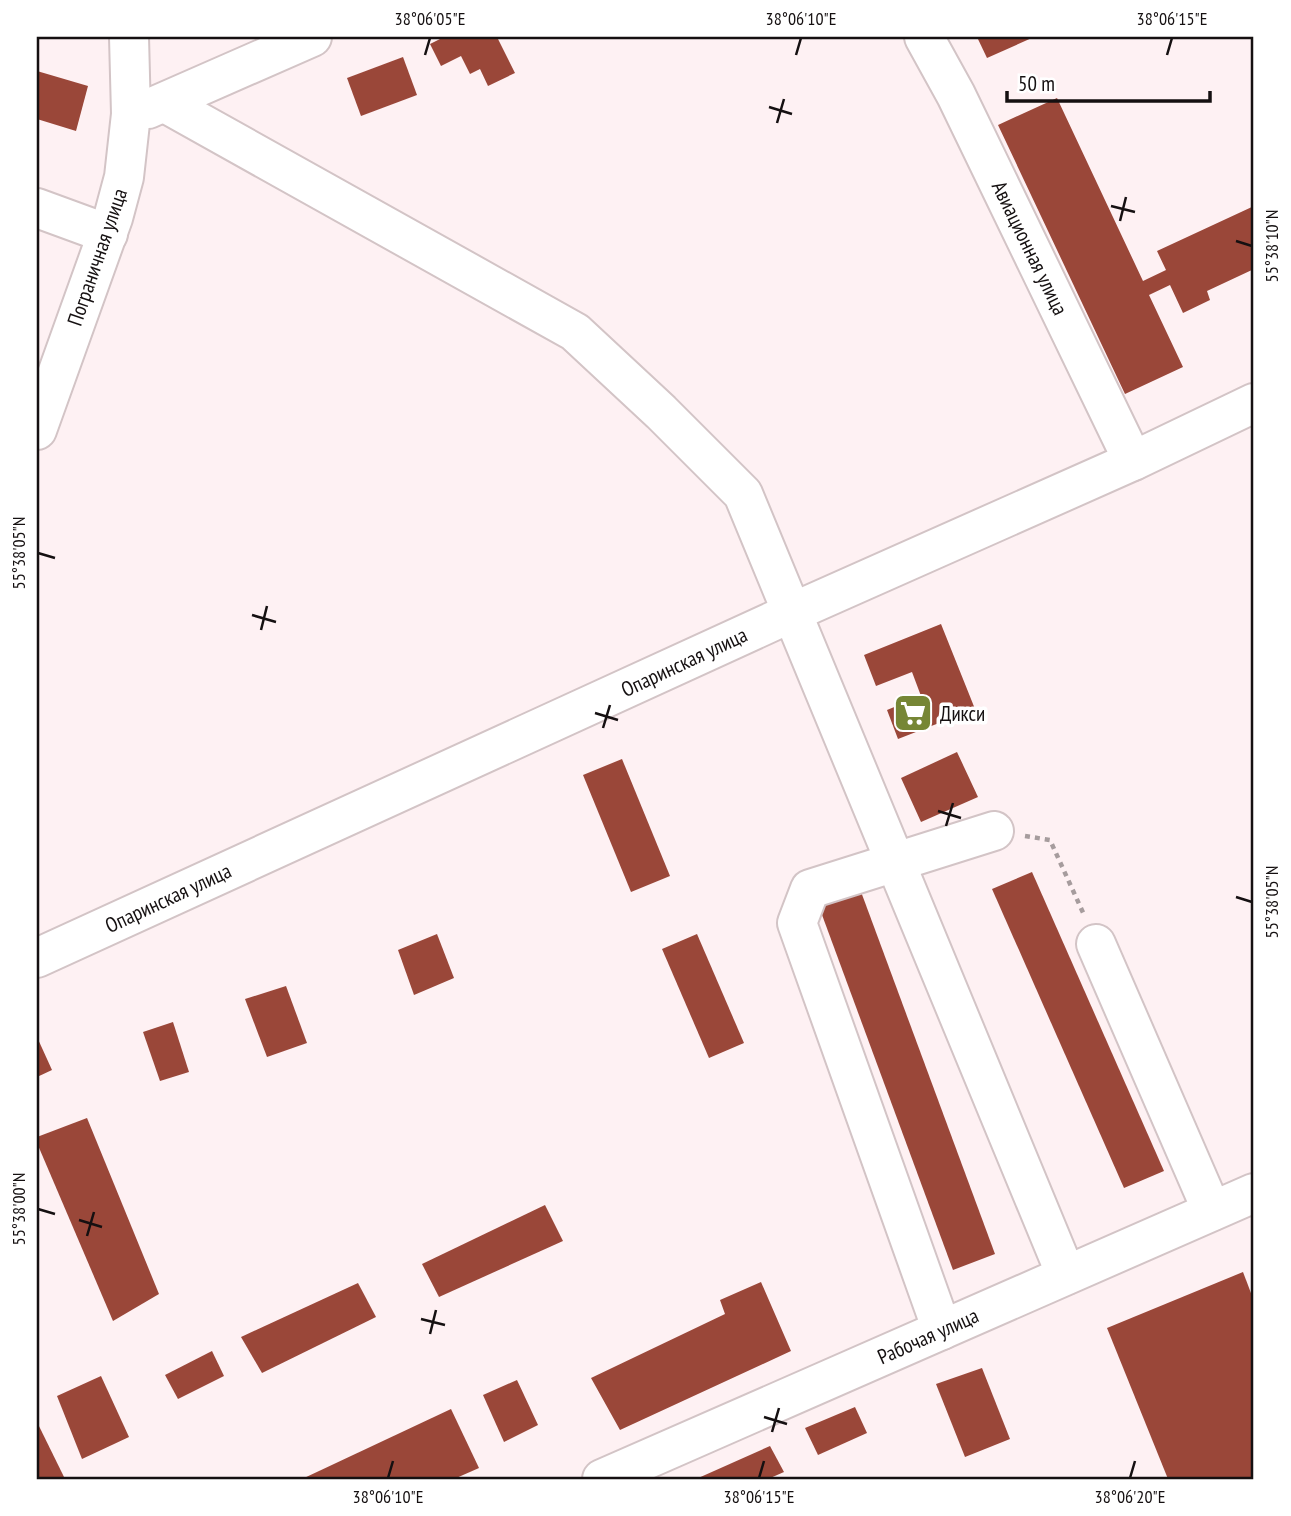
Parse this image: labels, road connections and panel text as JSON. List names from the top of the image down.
{
  "streets": {
    "street": [
      "Авиационная улица",
      "Пограничная улица",
      "Опаринская улица",
      "Рабочая улица"
    ]
  },
  "crossings": [
    ["Авиационная улица", "Опаринская улица"]
  ],
  "places": {
    "supermarket": ["Дикси"]
  },
  "scale_bar": "50 m",
  "coordinates": [
    "38°06'05\"E",
    "38°06'10\"E",
    "38°06'15\"E",
    "55°38'10\"N",
    "55°38'05\"N",
    "55°38'00\"N",
    "38°06'20\"E"
  ]
}
